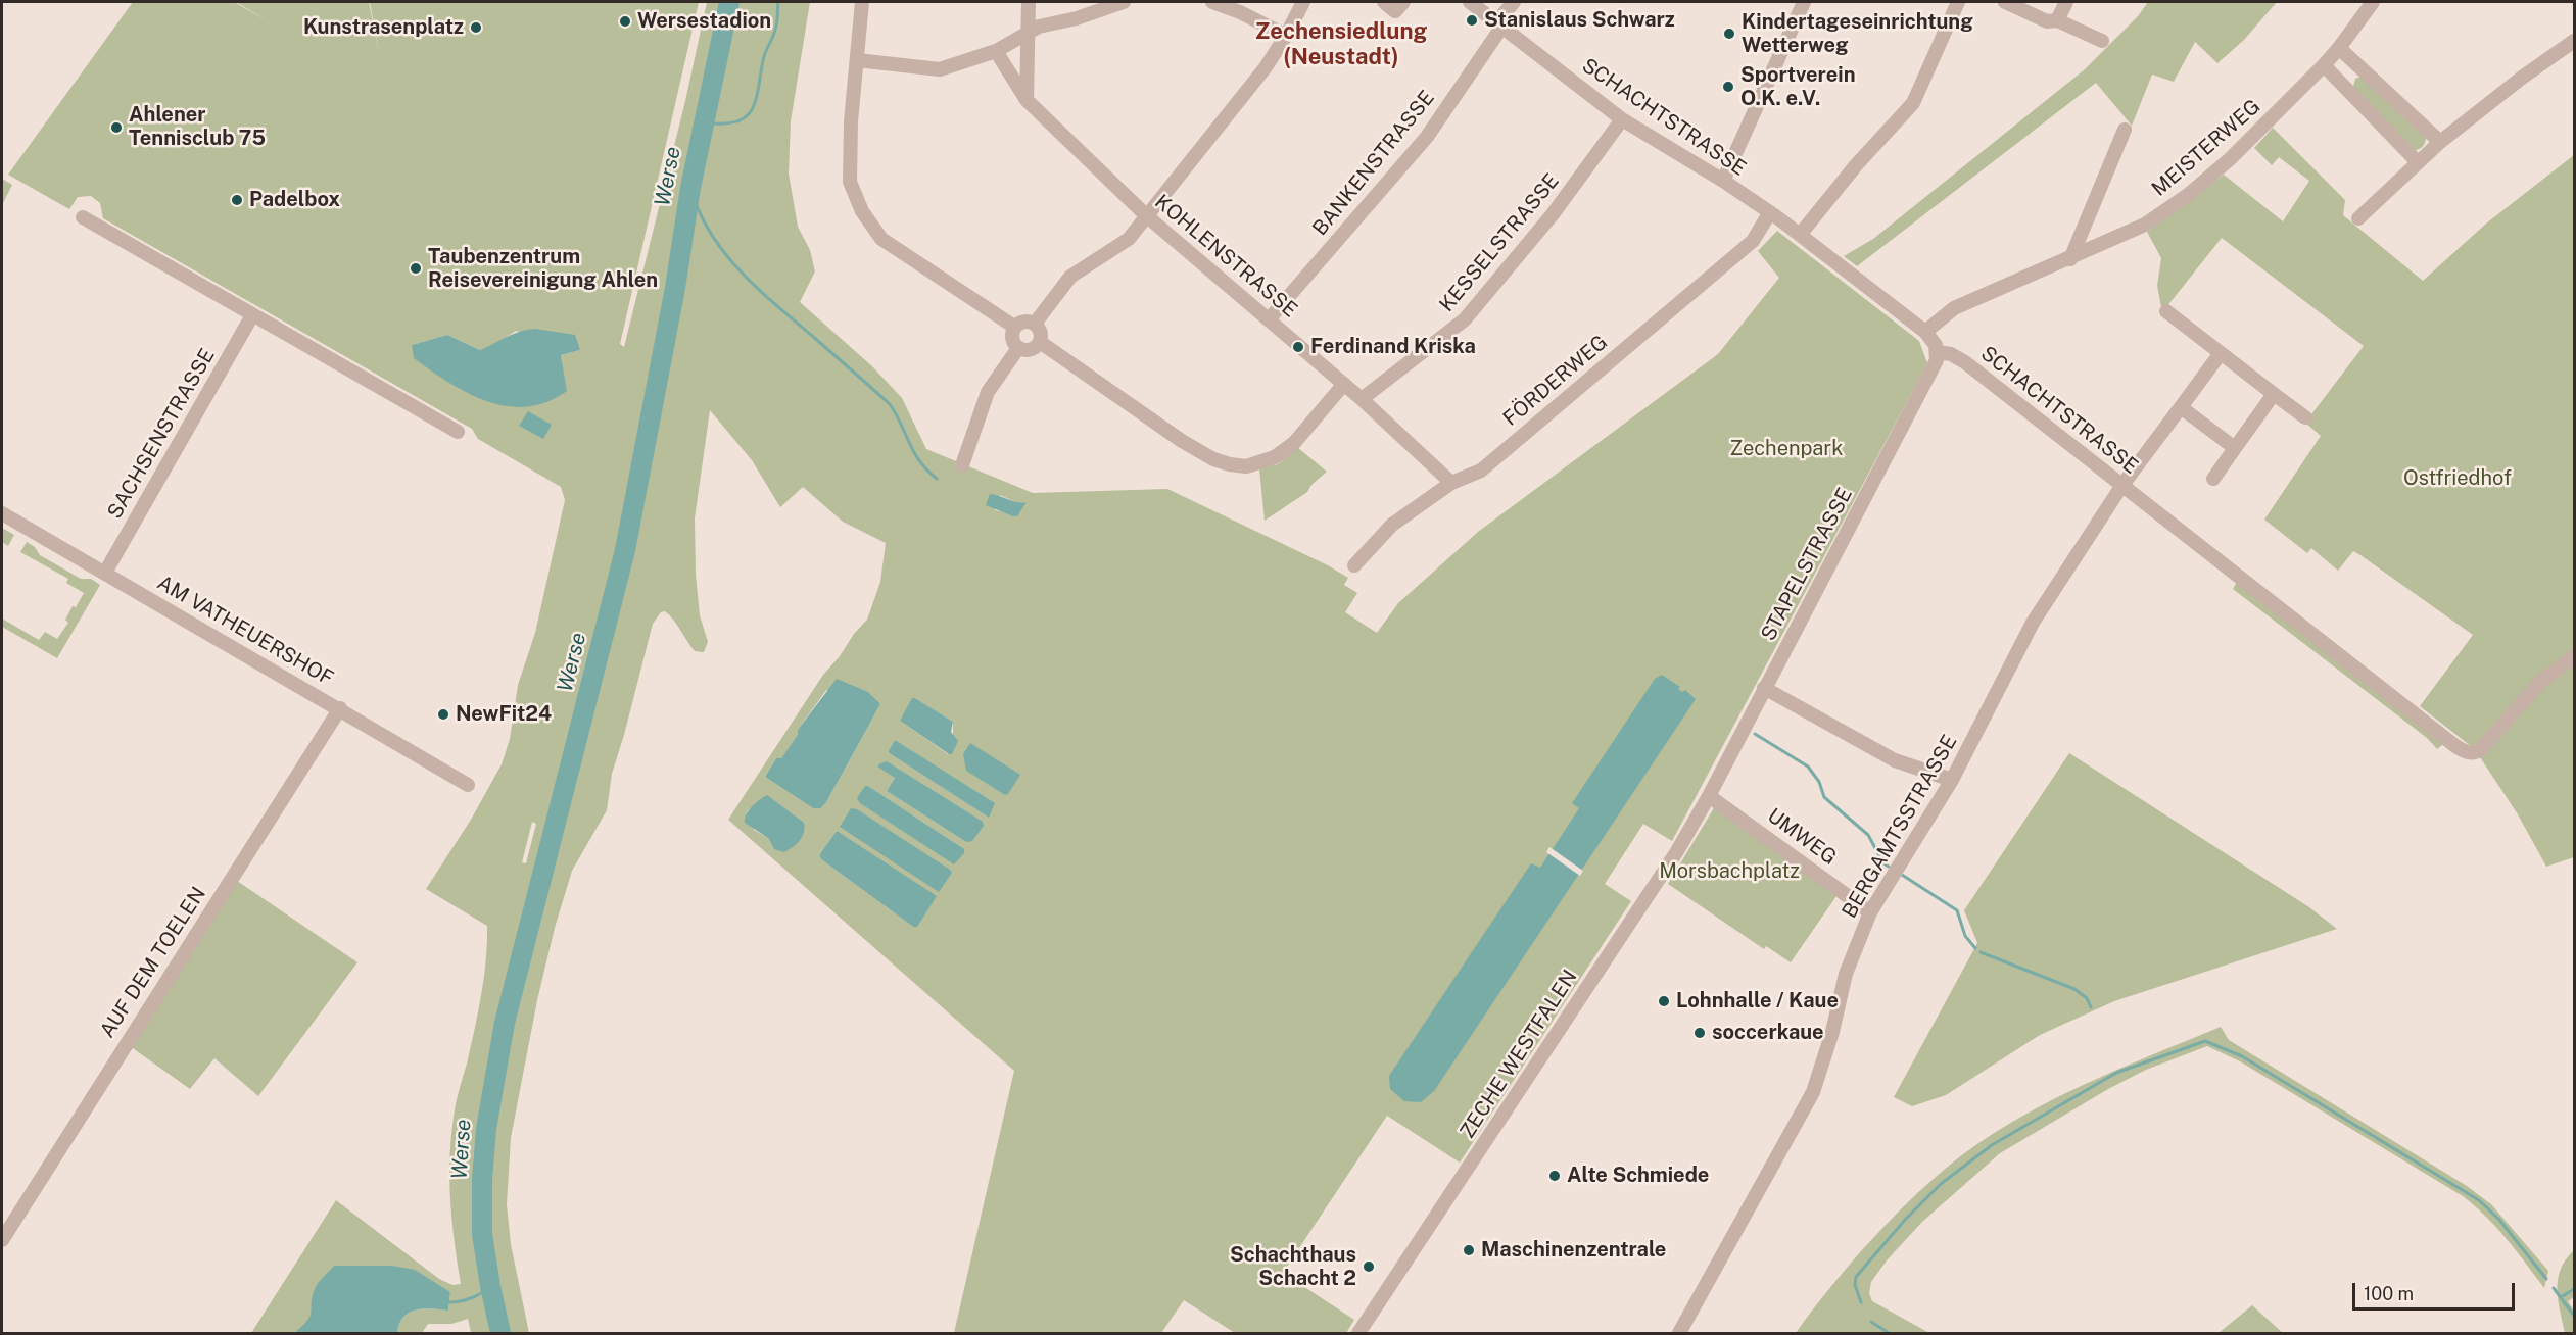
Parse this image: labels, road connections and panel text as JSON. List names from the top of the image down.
{
  "streets": {
    "street": [
      "SCHACHTSTRASSE",
      "MEISTERWEG",
      "BANKENSTRASSE",
      "KESSELSTRASSE",
      "KOHLENSTRASSE",
      "FÖRDERWEG",
      "SACHSENSTRASSE",
      "STAPELSTRASSE",
      "AM VATHEUERSHOF",
      "BERGAMTSSTRASSE",
      "UMWEG",
      "AUF DEM TOELEN",
      "ZECHE WESTFALEN"
    ]
  },
  "crossings": [
    ["SCHACHTSTRASSE", "MEISTERWEG"],
    ["SCHACHTSTRASSE", "BANKENSTRASSE"],
    ["SCHACHTSTRASSE", "KESSELSTRASSE"],
    ["SCHACHTSTRASSE", "FÖRDERWEG"],
    ["SCHACHTSTRASSE", "STAPELSTRASSE"],
    ["SCHACHTSTRASSE", "BERGAMTSSTRASSE"],
    ["BANKENSTRASSE", "KOHLENSTRASSE"],
    ["KESSELSTRASSE", "KOHLENSTRASSE"],
    ["KOHLENSTRASSE", "FÖRDERWEG"],
    ["SACHSENSTRASSE", "AM VATHEUERSHOF"],
    ["STAPELSTRASSE", "UMWEG"],
    ["STAPELSTRASSE", "ZECHE WESTFALEN"],
    ["AM VATHEUERSHOF", "AUF DEM TOELEN"],
    ["BERGAMTSSTRASSE", "UMWEG"],
    ["UMWEG", "ZECHE WESTFALEN"]
  ],
  "districts": ["Zechensiedlung (Neustadt)"],
  "water": ["Werse"],
  "parks": ["Zechenpark", "Ostfriedhof", "Morsbachplatz"],
  "places": [
    "Stanislaus Schwarz",
    "Wersestadion",
    "Kunstrasenplatz",
    "Kindertageseinrichtung Wetterweg",
    "Sportverein O.K. e.V.",
    "Ahlener Tennisclub 75",
    "Padelbox",
    "Taubenzentrum Reisevereinigung Ahlen",
    "Ferdinand Kriska",
    "NewFit24",
    "Lohnhalle / Kaue",
    "soccerkaue",
    "Alte Schmiede",
    "Maschinenzentrale",
    "Schachthaus Schacht 2"
  ],
  "scale_bar": "100 m"
}
